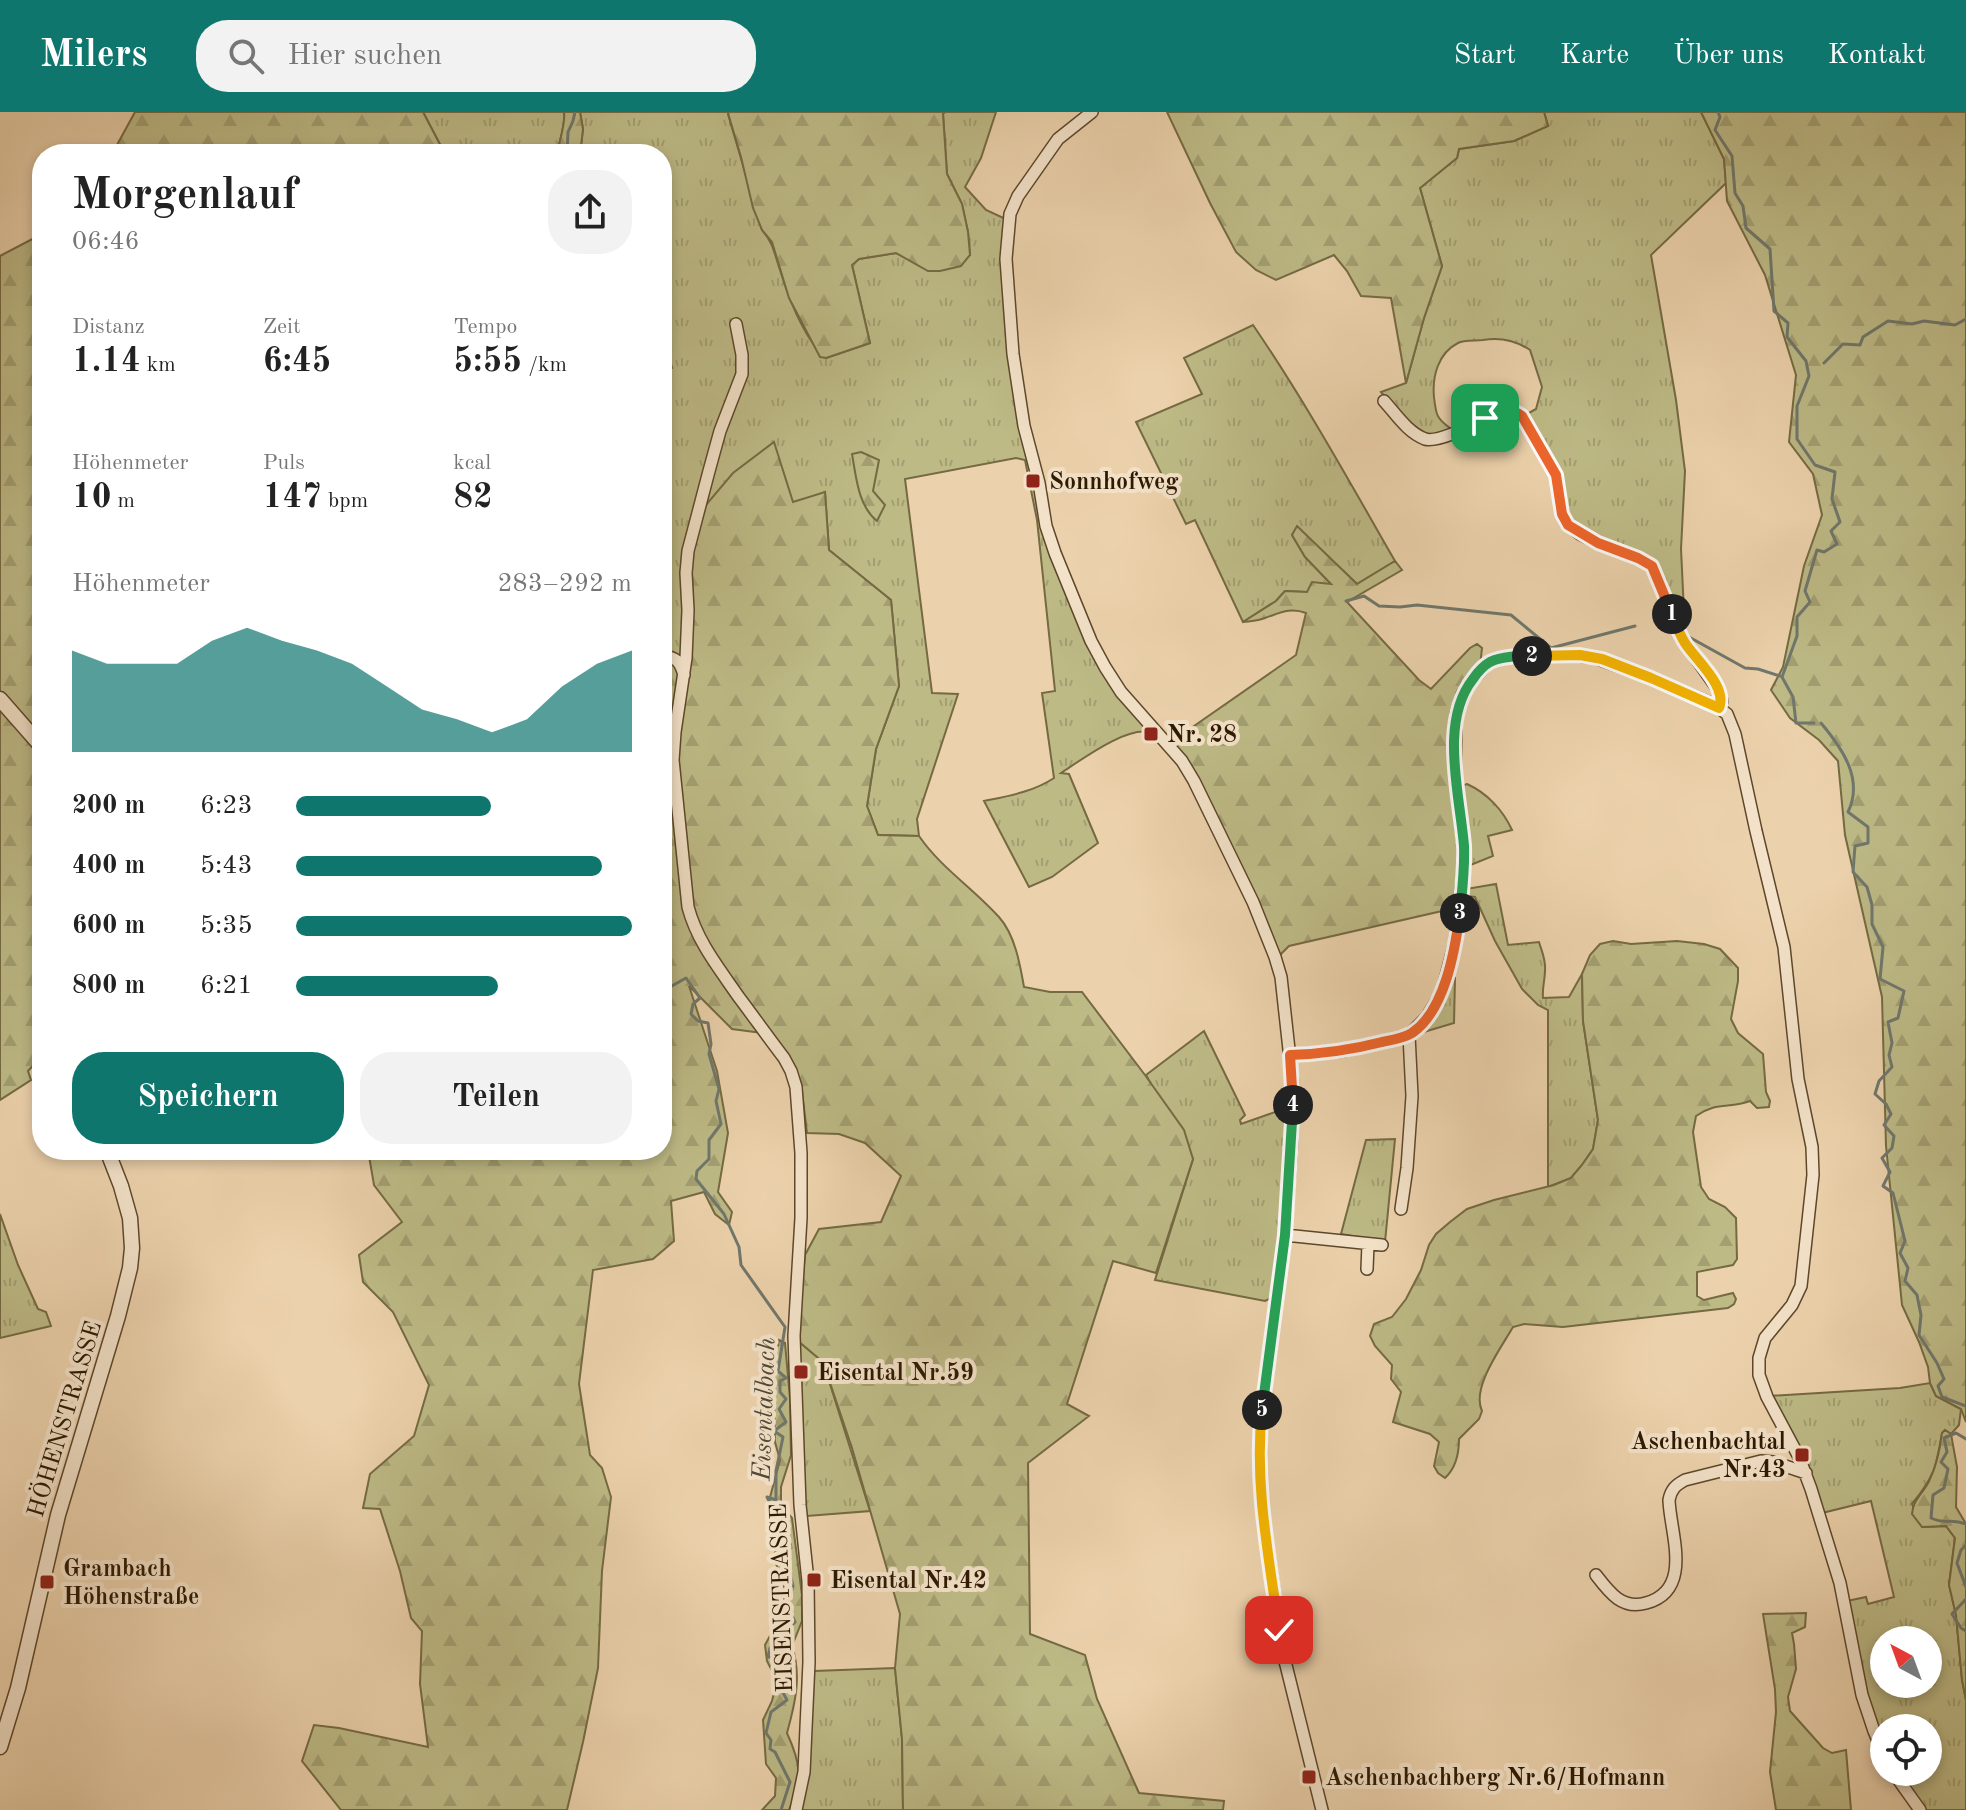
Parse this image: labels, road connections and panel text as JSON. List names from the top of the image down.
{
  "streets": {
    "street": ["HÖHENSTRASSE", "EISENSTRASSE"]
  },
  "water": ["Eisentalbach"],
  "places": {
    "transit": [
      "Sonnhofweg",
      "Nr. 28",
      "Eisental Nr.59",
      "Aschenbachtal Nr.43",
      "Eisental Nr.42",
      "Grambach Höhenstraße",
      "Aschenbachberg Nr.6/Hofmann"
    ]
  },
  "north": "top left",
  "page": {
    "header": "Milers",
    "search": "Hier suchen",
    "nav": [
      "Start",
      "Karte",
      "Über uns",
      "Kontakt"
    ],
    "heading": ["Morgenlauf", "06:46"],
    "stats": [
      ["Distanz", "1.14 km"],
      ["Zeit", "6:45"],
      ["Tempo", "5:55 /km"],
      ["Höhenmeter", "10 m"],
      ["Puls", "147 bpm"],
      ["kcal", "82"]
    ],
    "chart": ["Höhenmeter", "283–292 m"],
    "pins": [
      "1",
      "2",
      "3",
      "4",
      "5"
    ],
    "list": [
      {
        "name": "200 m",
        "note": "6:23"
      },
      {
        "name": "400 m",
        "note": "5:43"
      },
      {
        "name": "600 m",
        "note": "5:35"
      },
      {
        "name": "800 m",
        "note": "6:21"
      }
    ],
    "buttons": ["Speichern", "Teilen"]
  }
}
